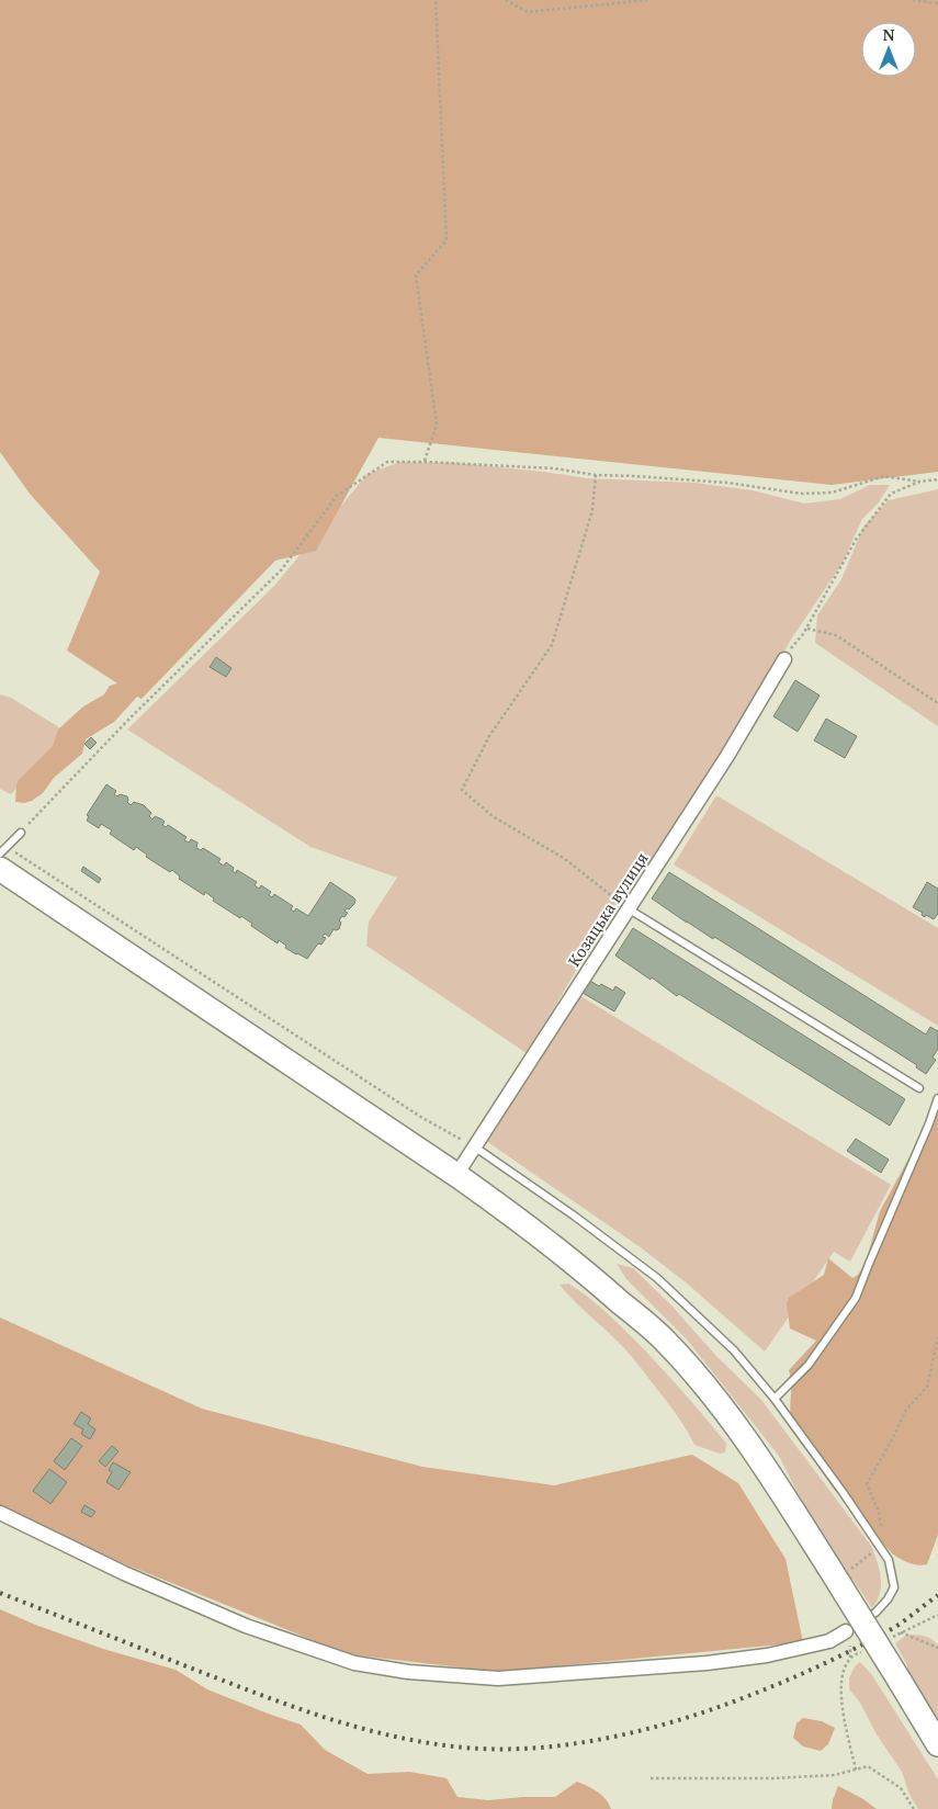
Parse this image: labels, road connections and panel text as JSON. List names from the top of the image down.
{
  "streets": {
    "street": ["Козацька вулиця"]
  },
  "north": "top"
}
